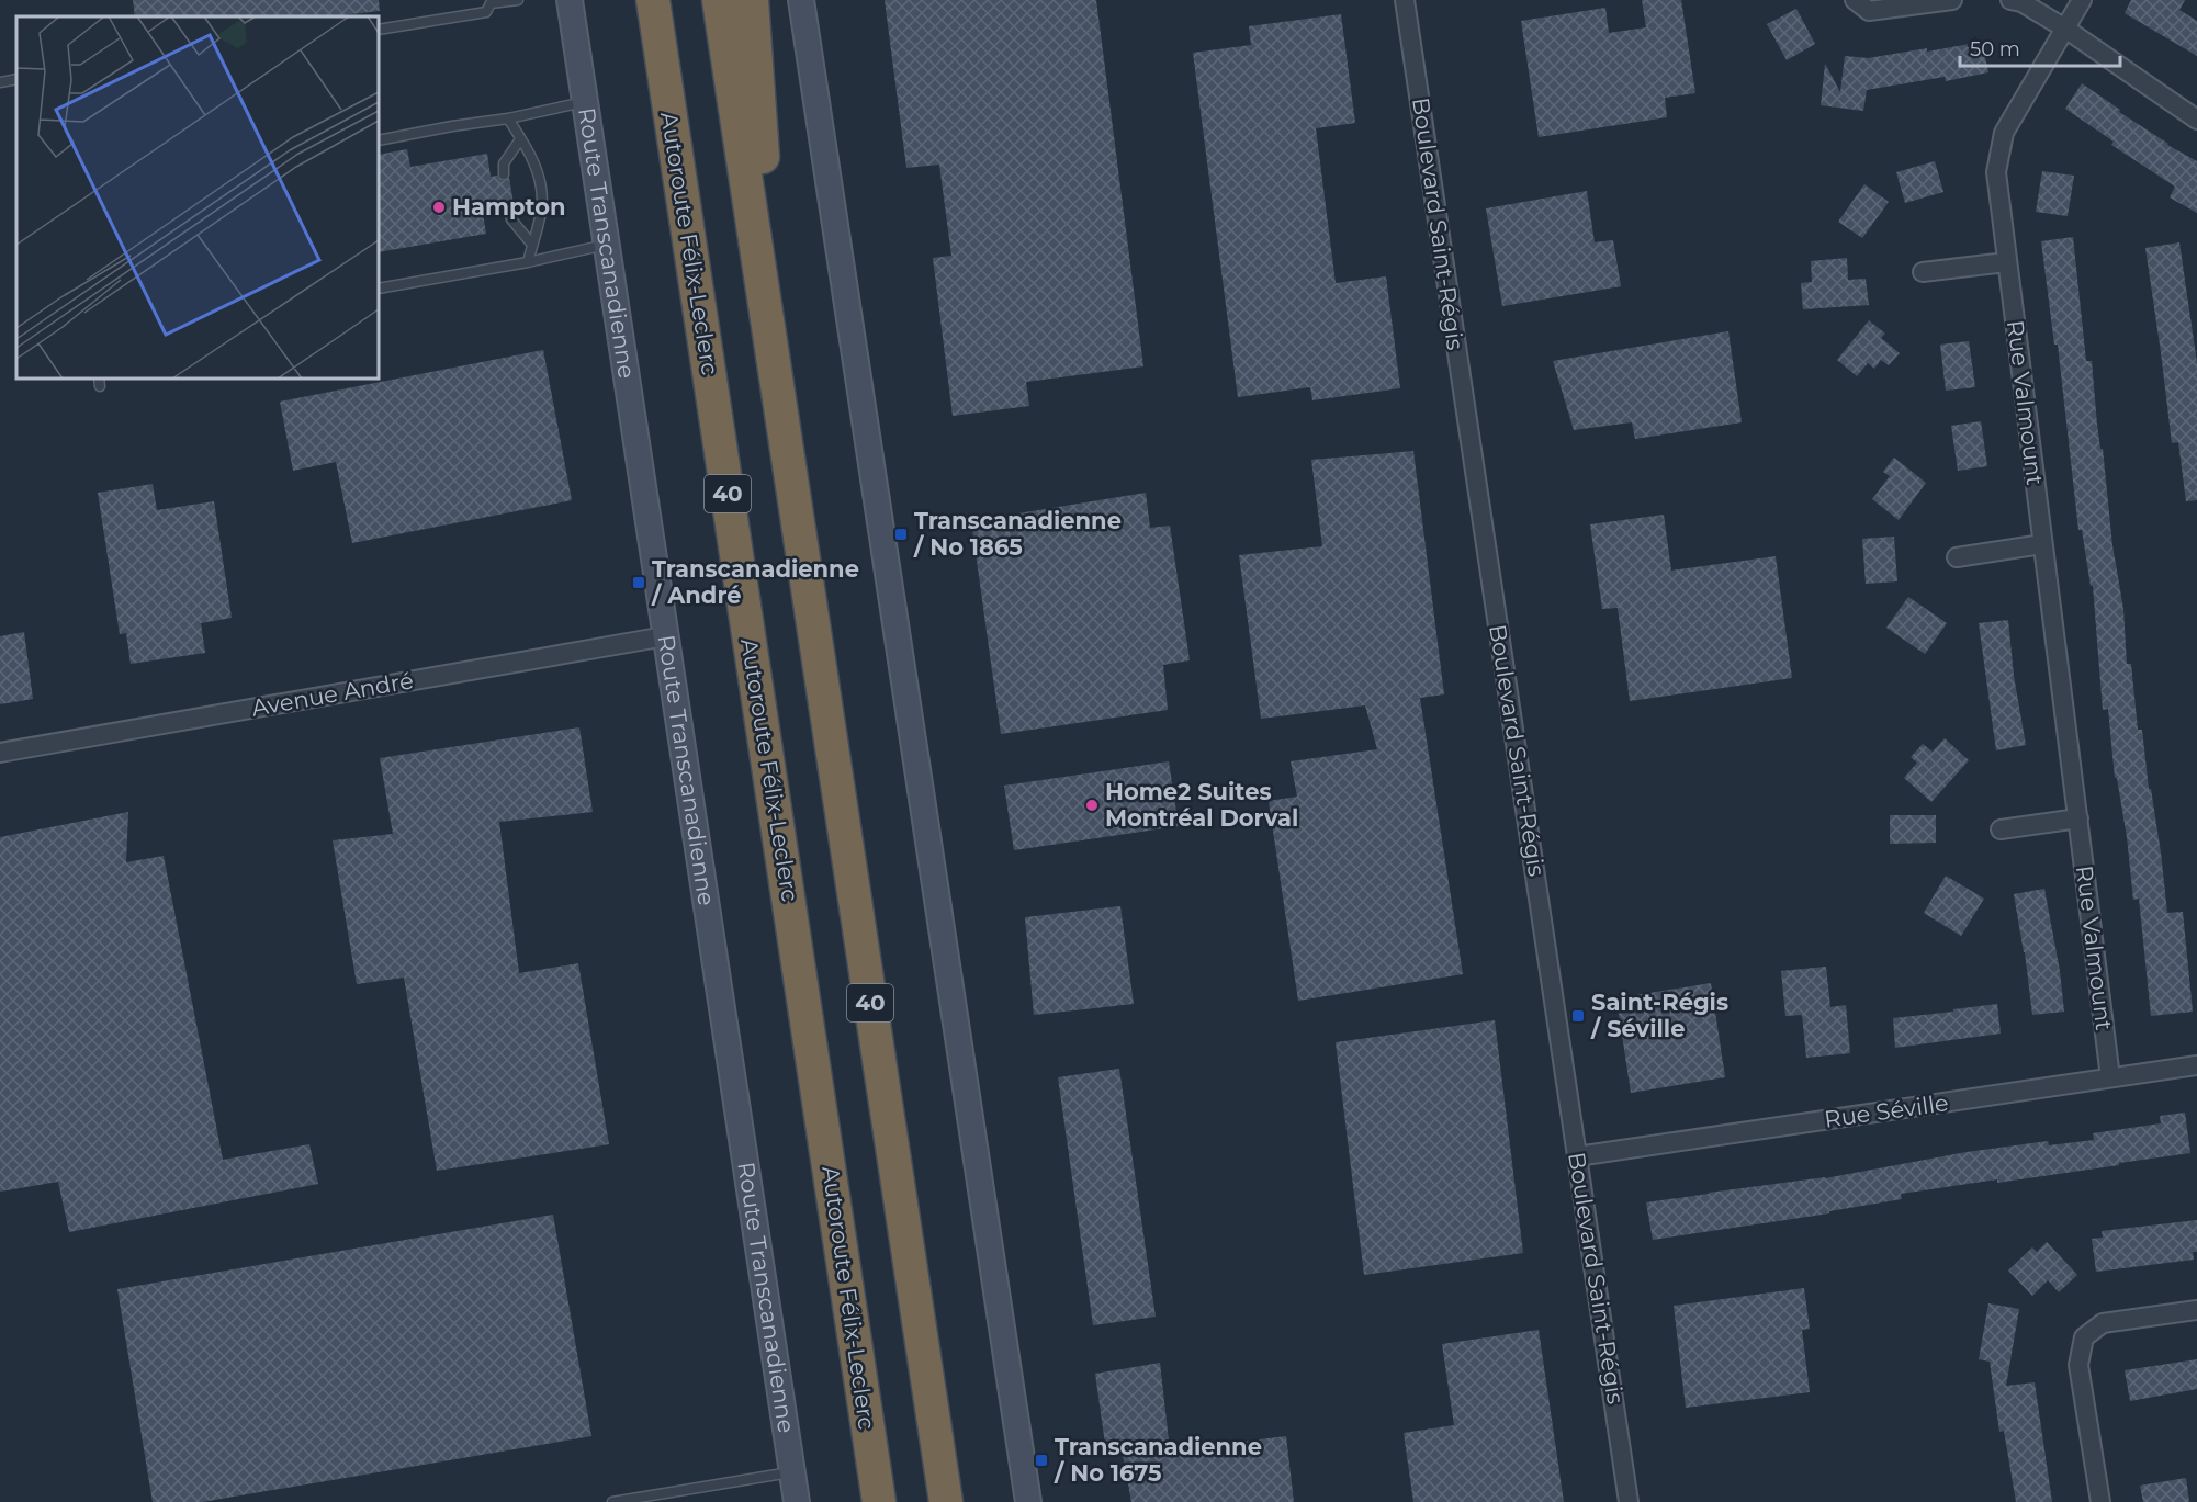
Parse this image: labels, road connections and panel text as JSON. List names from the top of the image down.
{
  "streets": {
    "highway": ["Autoroute Félix-Leclerc", "40"],
    "main road": ["Route Transcanadienne"],
    "street": [
      "Boulevard Saint-Régis",
      "Rue Valmount",
      "Avenue André",
      "Rue Séville"
    ]
  },
  "crossings": [
    ["Boulevard Saint-Régis", "Rue Séville"],
    ["Route Transcanadienne", "Avenue André"],
    ["Rue Valmount", "Rue Séville"]
  ],
  "places": {
    "other": ["Hampton", "Home2 Suites Montréal Dorval"],
    "transit": [
      "Transcanadienne / No 1865",
      "Transcanadienne / André",
      "Saint-Régis / Séville",
      "Transcanadienne / No 1675"
    ]
  },
  "scale_bar": "50 m"
}
